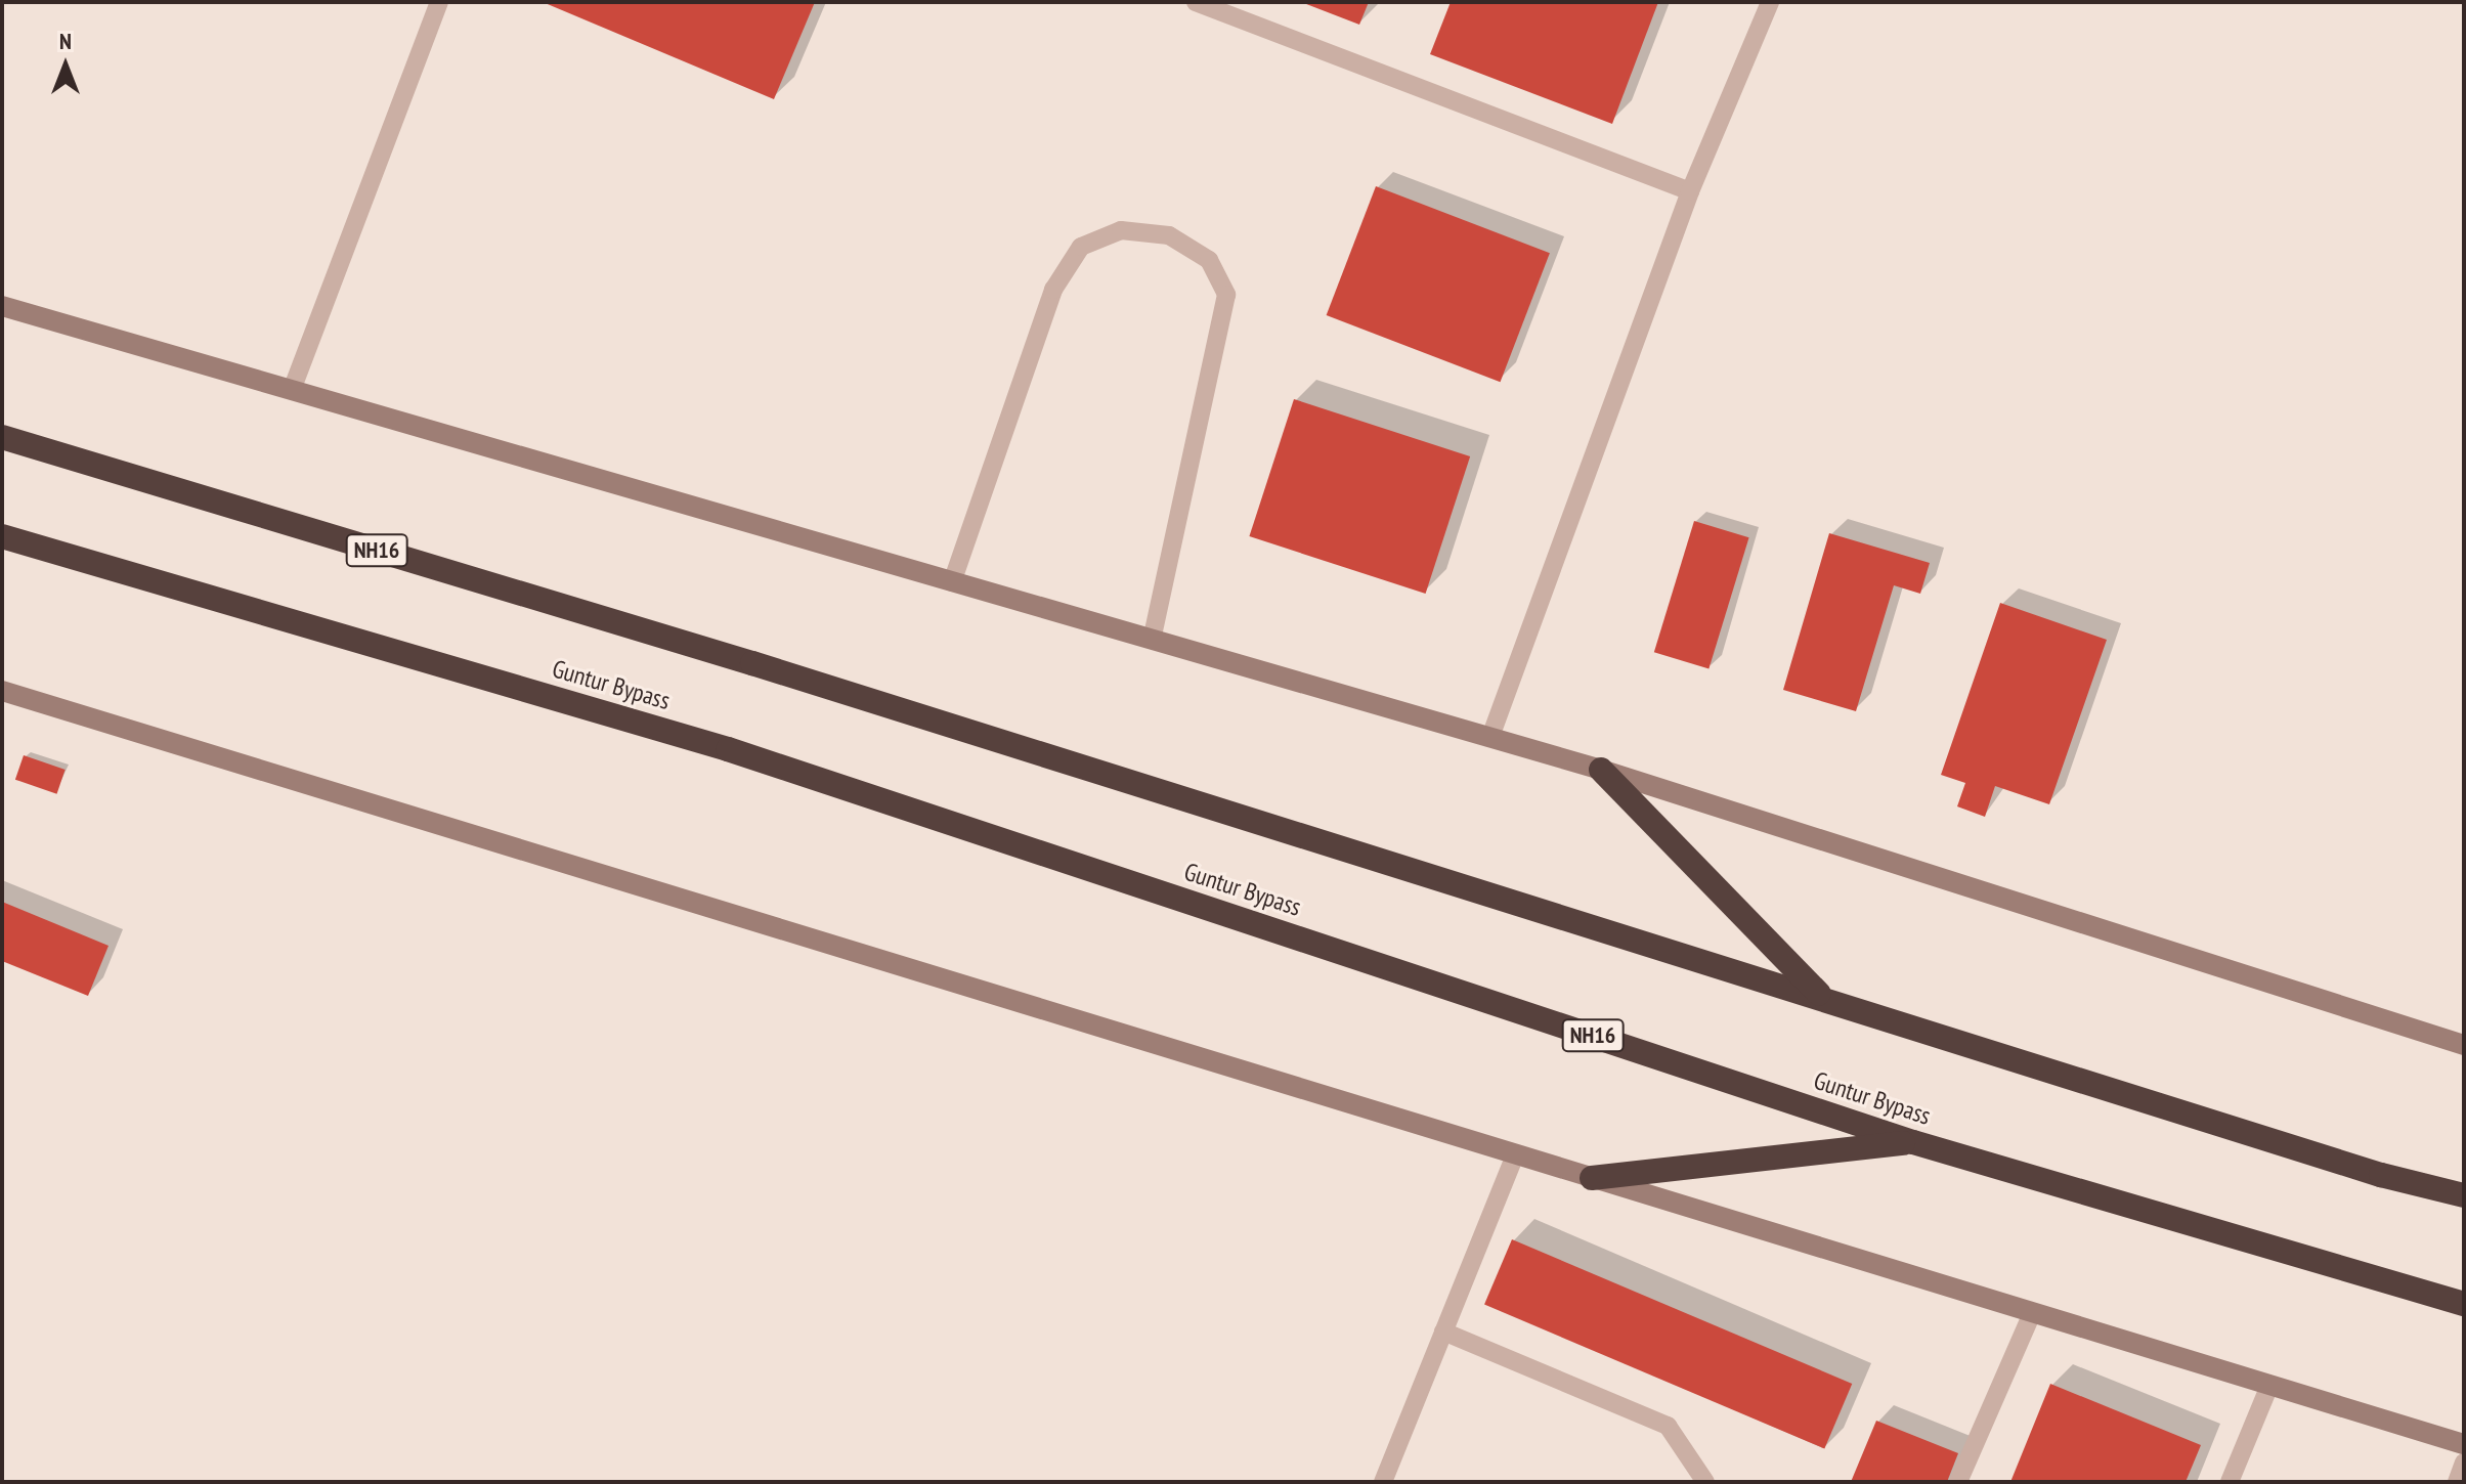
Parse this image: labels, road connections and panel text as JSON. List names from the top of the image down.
{
  "streets": {
    "highway": ["NH16", "Guntur Bypass"]
  },
  "north": "top"
}
